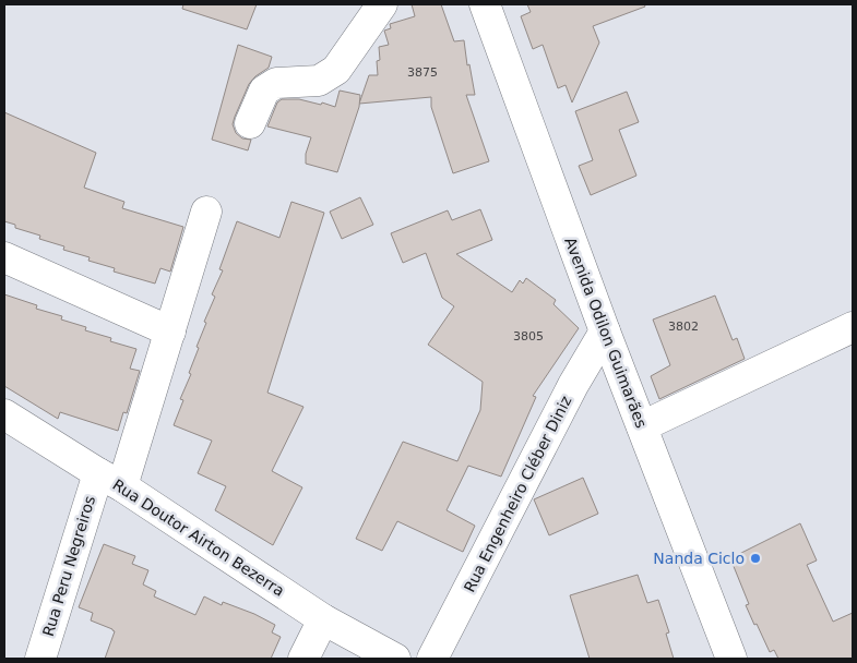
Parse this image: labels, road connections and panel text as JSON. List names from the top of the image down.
{
  "streets": {
    "street": [
      "Avenida Odilon Guimarães",
      "Rua Engenheiro Cléber Diniz",
      "Rua Doutor Airton Bezerra",
      "Rua Peru Negreiros"
    ]
  },
  "crossings": [
    ["Avenida Odilon Guimarães", "Rua Engenheiro Cléber Diniz"],
    ["Rua Doutor Airton Bezerra", "Rua Peru Negreiros"]
  ],
  "places": ["Nanda Ciclo"],
  "house_numbers": ["3875", "3802", "3805"]
}
